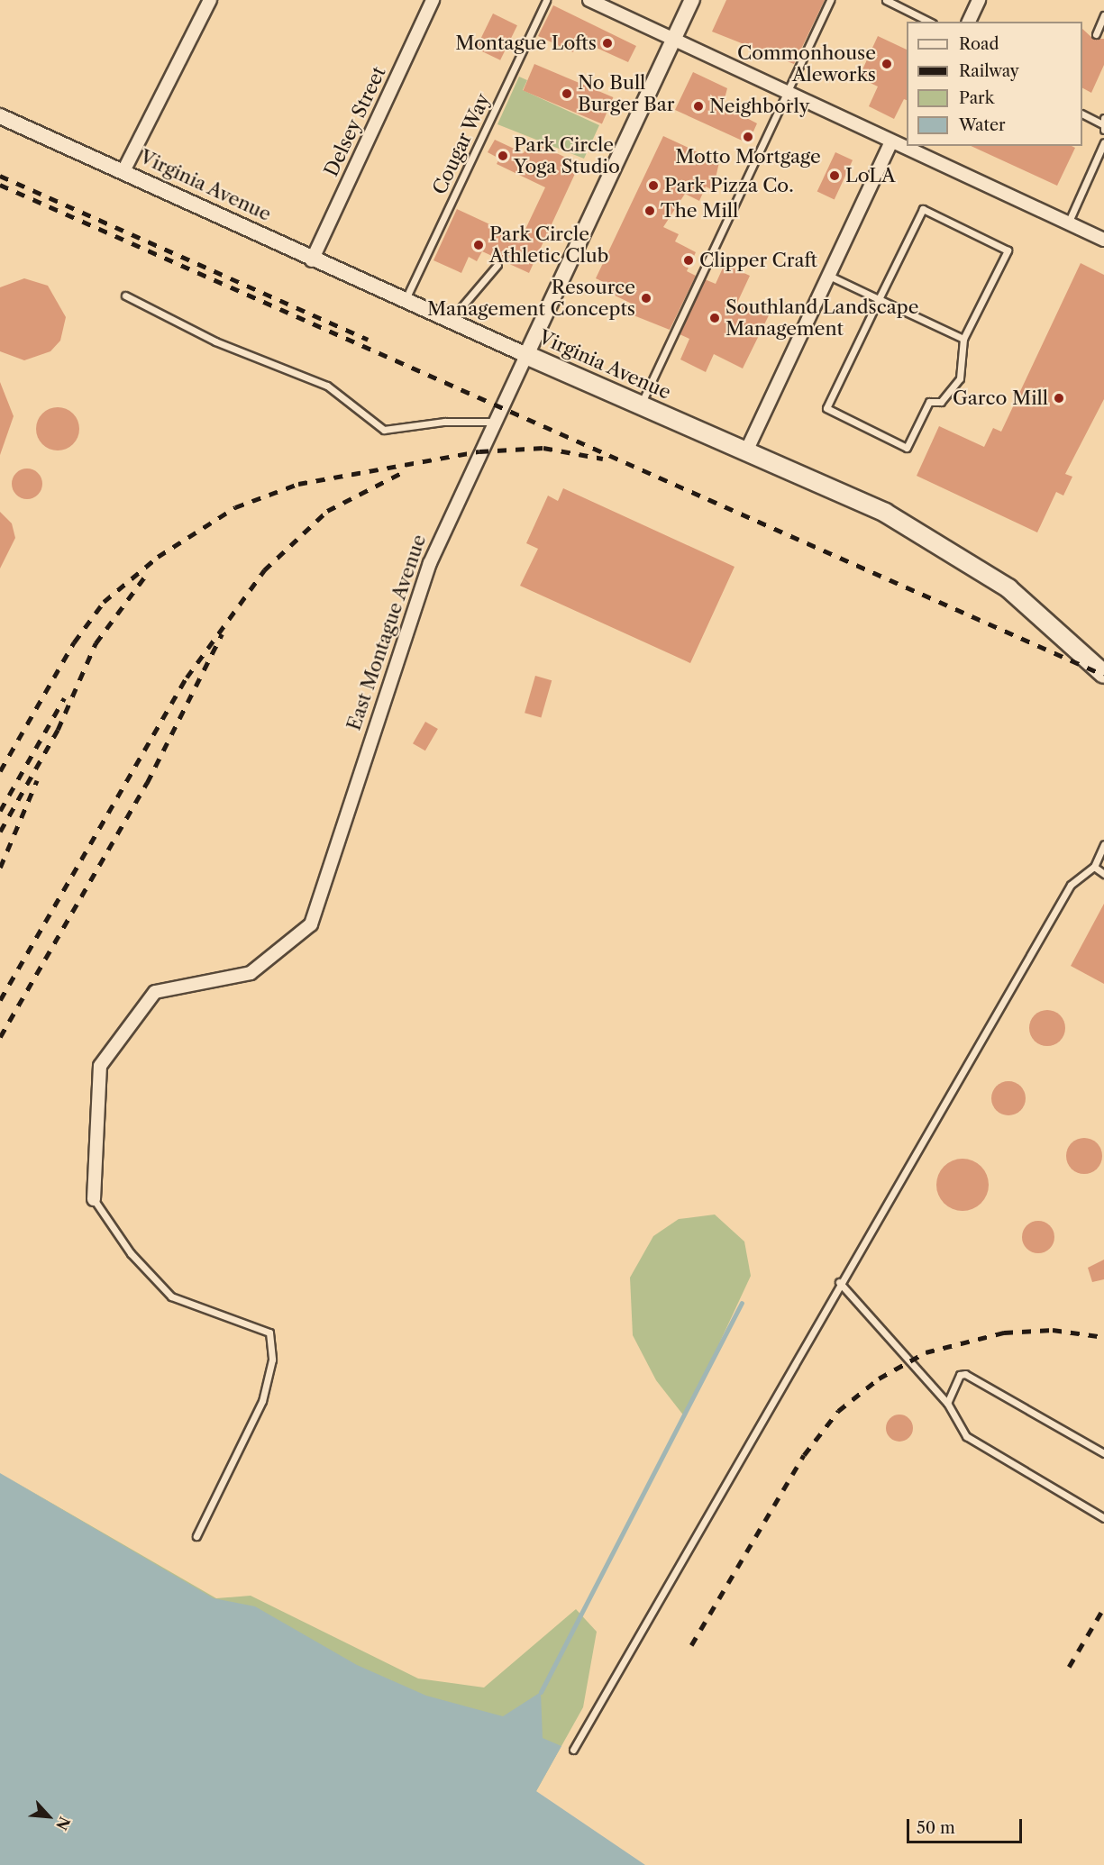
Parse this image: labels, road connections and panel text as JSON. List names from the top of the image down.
{
  "streets": {
    "main road": ["Virginia Avenue"],
    "street": ["Delsey Street", "East Montague Avenue"],
    "lane": ["Cougar Way"]
  },
  "crossings": [
    ["Delsey Street", "Virginia Avenue"],
    ["Cougar Way", "Virginia Avenue"],
    ["Virginia Avenue", "East Montague Avenue"]
  ],
  "places": [
    "Montague Lofts",
    "Commonhouse Aleworks",
    "No Bull Burger Bar",
    "Neighborly",
    "Motto Mortgage",
    "Park Circle Yoga Studio",
    "LoLA",
    "Park Pizza Co.",
    "The Mill",
    "Park Circle Athletic Club",
    "Clipper Craft",
    "Resource Management Concepts",
    "Southland Landscape Management",
    "Garco Mill"
  ],
  "legend": [
    "Road",
    "Railway",
    "Park",
    "Water"
  ],
  "scale_bar": "50 m",
  "north": "bottom right"
}
